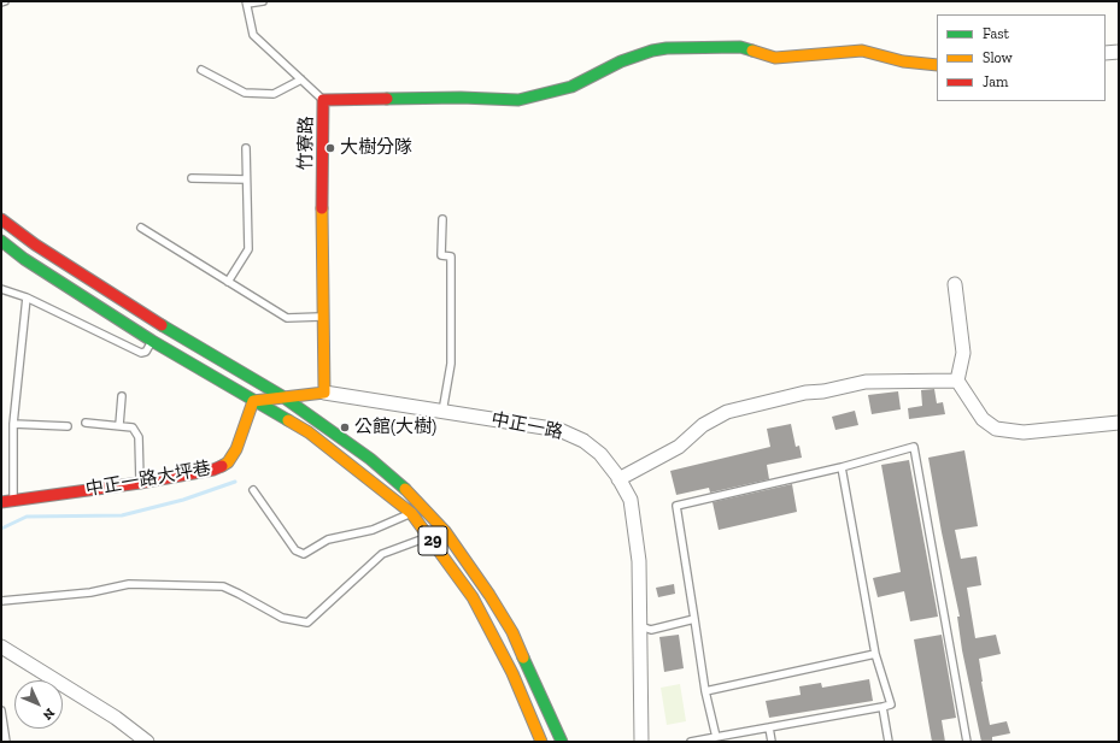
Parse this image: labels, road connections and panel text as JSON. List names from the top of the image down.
{
  "streets": {
    "main road": ["竹寮路", "中正一路大坪巷", "29"],
    "street": ["中正一路"]
  },
  "crossings": [
    ["竹寮路", "中正一路"],
    ["中正一路大坪巷", "29"]
  ],
  "places": ["大樹分隊", "公館(大樹)"],
  "legend": ["Fast", "Slow", "Jam"],
  "north": "bottom right"
}
